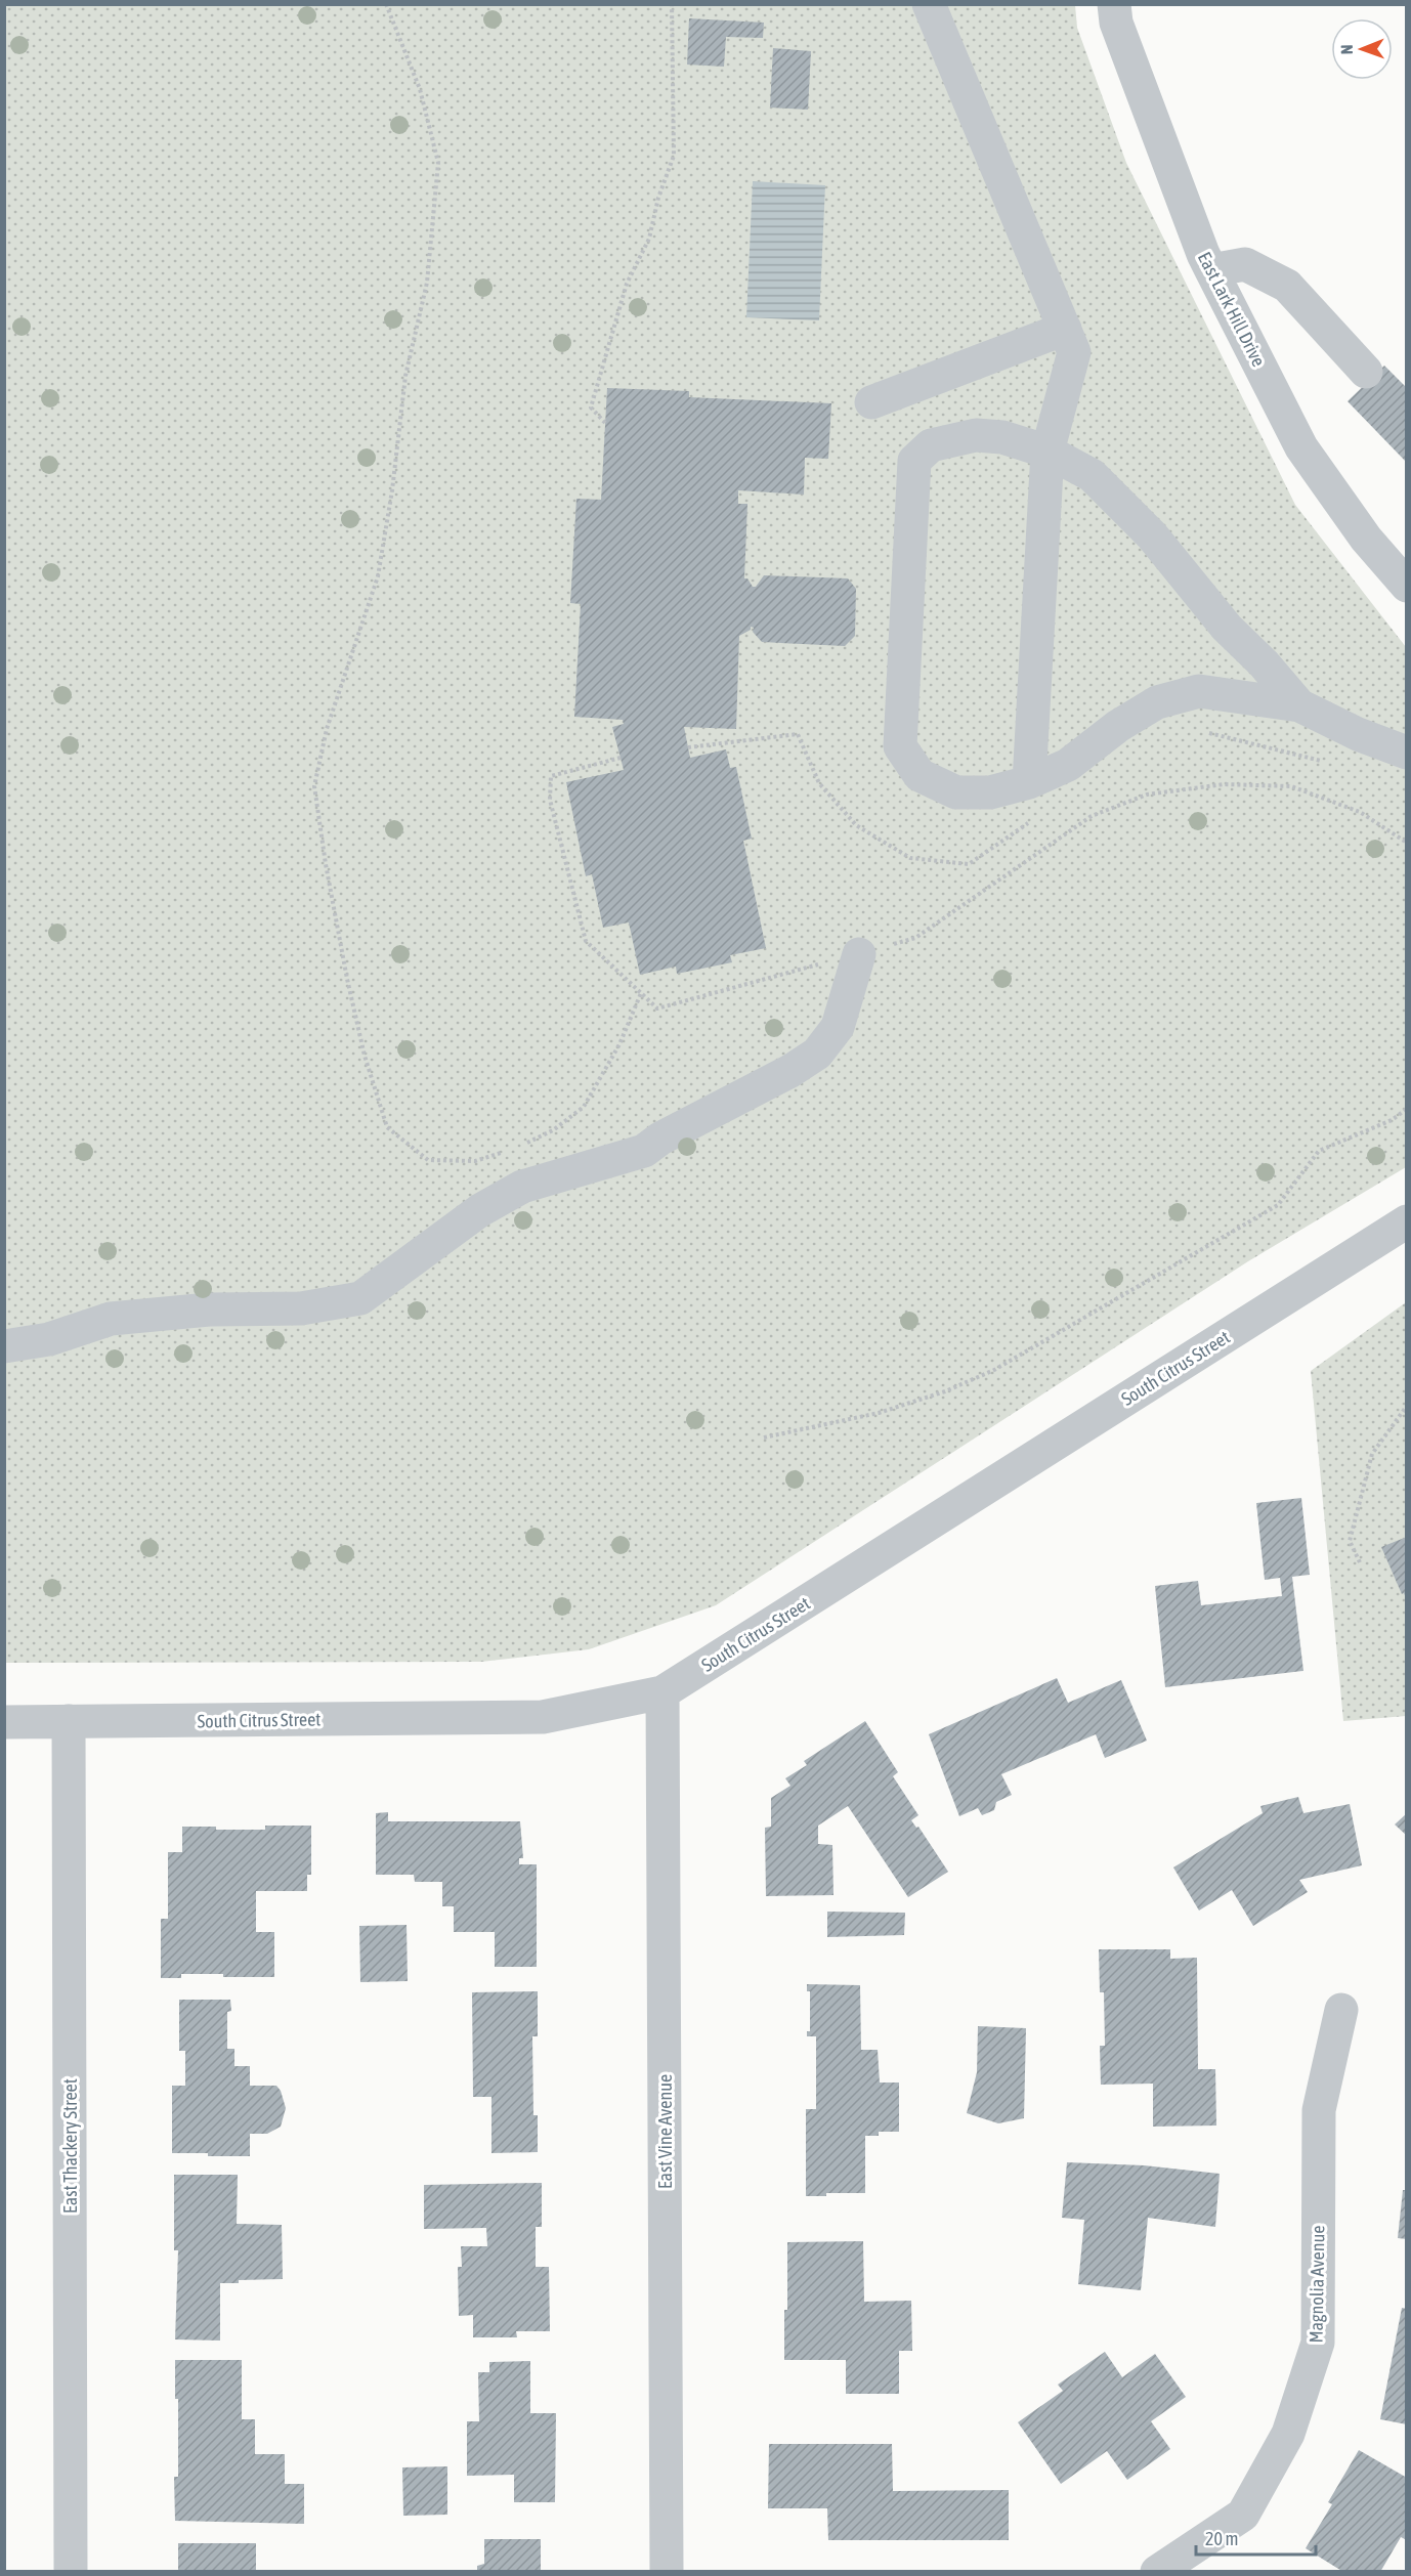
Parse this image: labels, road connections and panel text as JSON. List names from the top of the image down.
{
  "streets": {
    "street": [
      "East Lark Hill Drive",
      "South Citrus Street",
      "East Vine Avenue",
      "East Thackery Street",
      "Magnolia Avenue"
    ]
  },
  "crossings": [
    ["South Citrus Street", "East Vine Avenue"],
    ["South Citrus Street", "East Thackery Street"]
  ],
  "scale_bar": "20 m",
  "north": "left"
}
